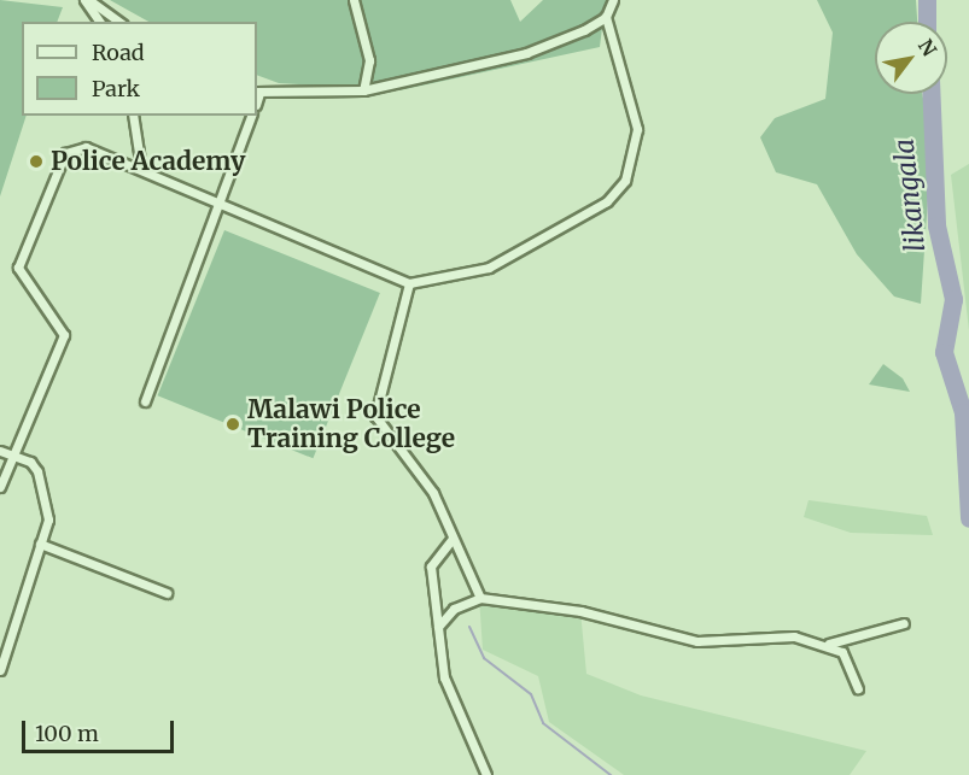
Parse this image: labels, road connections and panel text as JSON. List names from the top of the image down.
{
  "water": ["likangala"],
  "places": ["Police Academy", "Malawi Police Training College"],
  "legend": ["Road", "Park"],
  "scale_bar": "100 m",
  "north": "top right"
}
